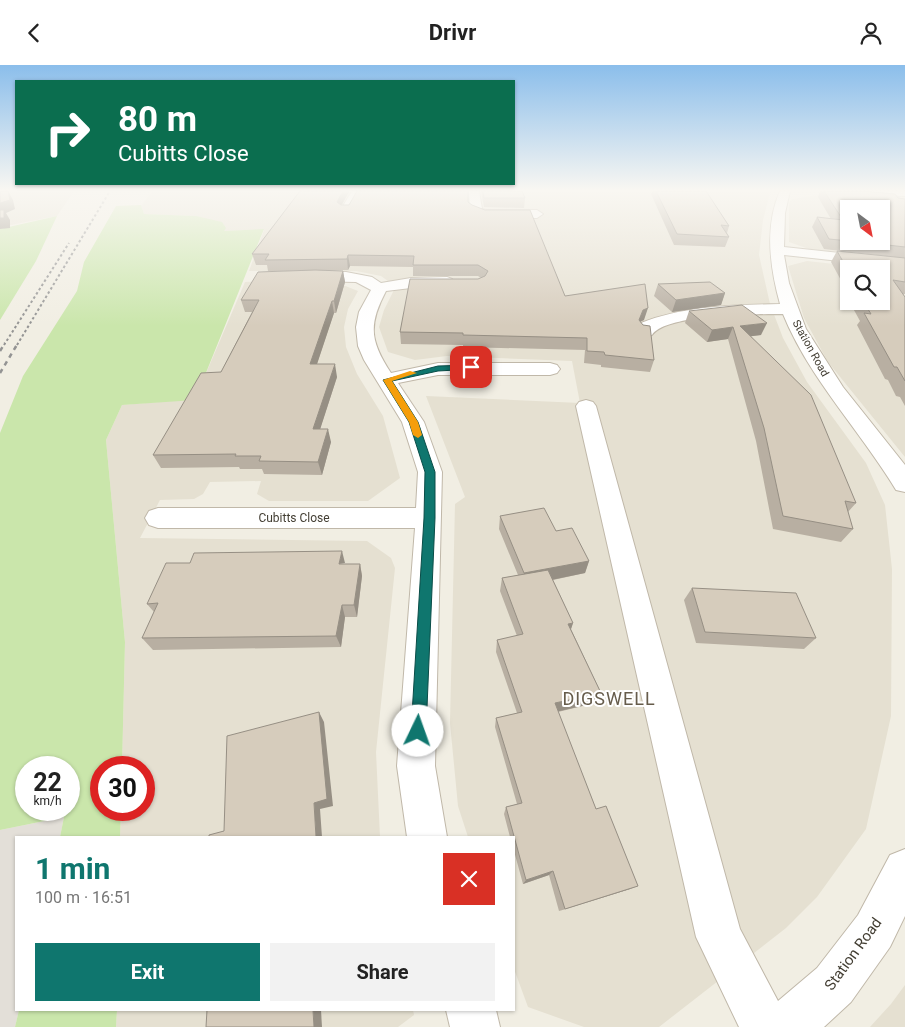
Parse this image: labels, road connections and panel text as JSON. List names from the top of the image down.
{
  "streets": {
    "street": ["Station Road", "Cubitts Close"]
  },
  "districts": ["DIGSWELL"],
  "north": "bottom right",
  "page": {
    "header": "Drivr",
    "turn": ["80 m", "Cubitts Close"],
    "speed": "22 km/h",
    "limit": "30",
    "heading": ["1 min", "100 m · 16:51"],
    "buttons": ["Exit", "Share"]
  }
}
